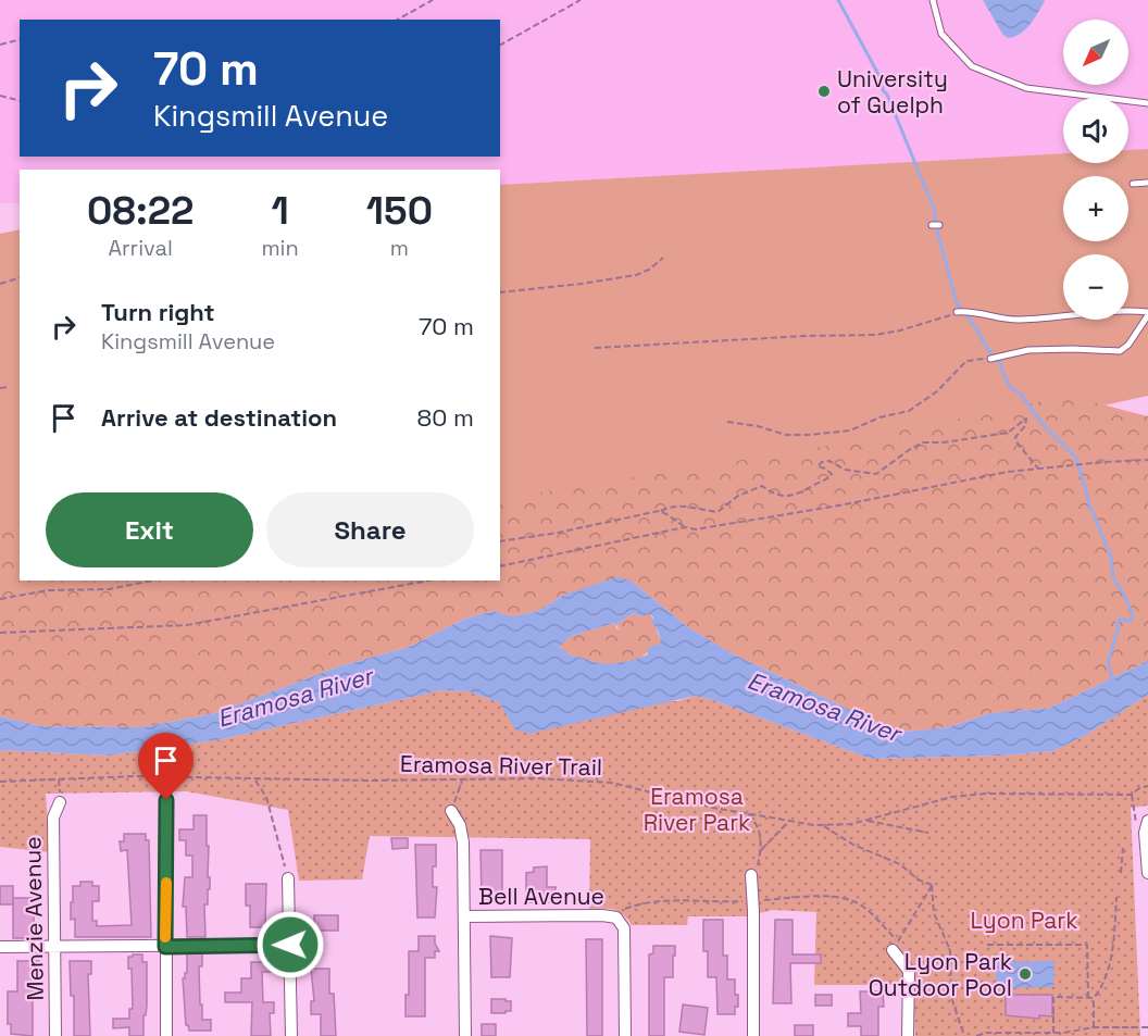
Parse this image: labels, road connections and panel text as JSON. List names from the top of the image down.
{
  "streets": {
    "street": ["Bell Avenue", "Menzie Avenue"],
    "path": ["Eramosa River Trail"]
  },
  "water": ["Eramosa River"],
  "parks": ["Eramosa River Park", "Lyon Park"],
  "places": ["University of Guelph", "Lyon Park Outdoor Pool"],
  "north": "bottom left",
  "page": {
    "map_buttons": ["+", "−"],
    "turn": ["70 m", "Kingsmill Avenue"],
    "eta": [
      "08:22",
      "Arrival",
      "1",
      "min",
      "150",
      "m"
    ],
    "list": [
      {
        "name": "Turn right",
        "note": "Kingsmill Avenue",
        "value": "70 m"
      },
      {
        "name": "Arrive at destination",
        "value": "80 m"
      }
    ],
    "buttons": ["Exit", "Share"]
  }
}
